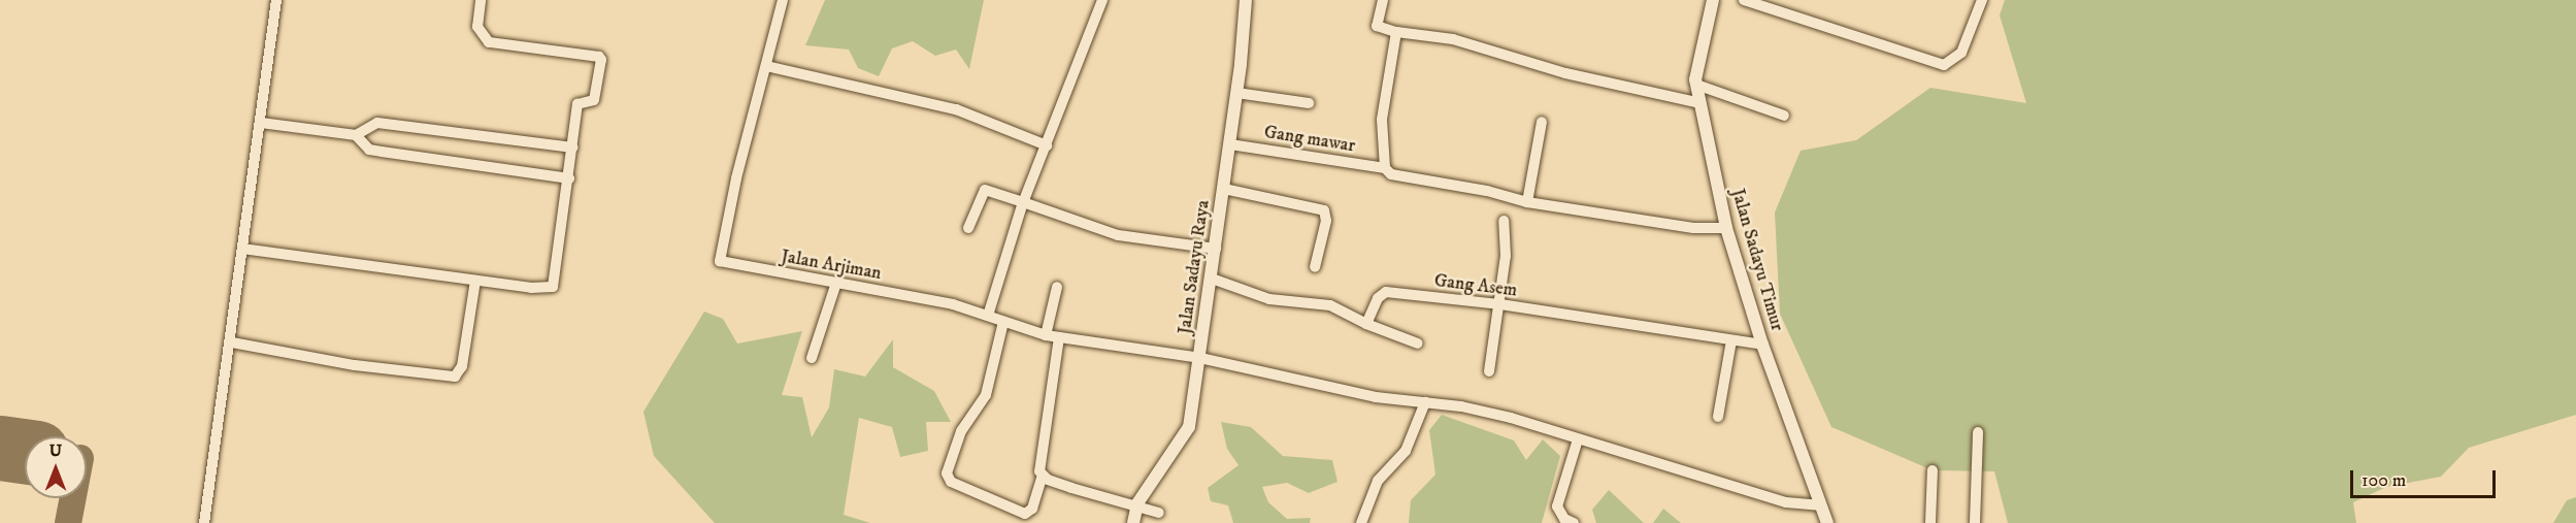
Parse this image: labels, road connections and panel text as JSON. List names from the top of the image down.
{
  "streets": {
    "street": [
      "Gang mawar",
      "Jalan Sadayu Timur",
      "Jalan Arjiman",
      "Jalan Sadayu Raya",
      "Gang Asem"
    ]
  },
  "crossings": [
    ["Gang mawar", "Jalan Sadayu Timur"],
    ["Gang mawar", "Jalan Sadayu Raya"],
    ["Jalan Sadayu Timur", "Jalan Arjiman"],
    ["Jalan Sadayu Timur", "Gang Asem"],
    ["Jalan Arjiman", "Jalan Sadayu Raya"]
  ],
  "scale_bar": "100 m",
  "north": "top"
}
